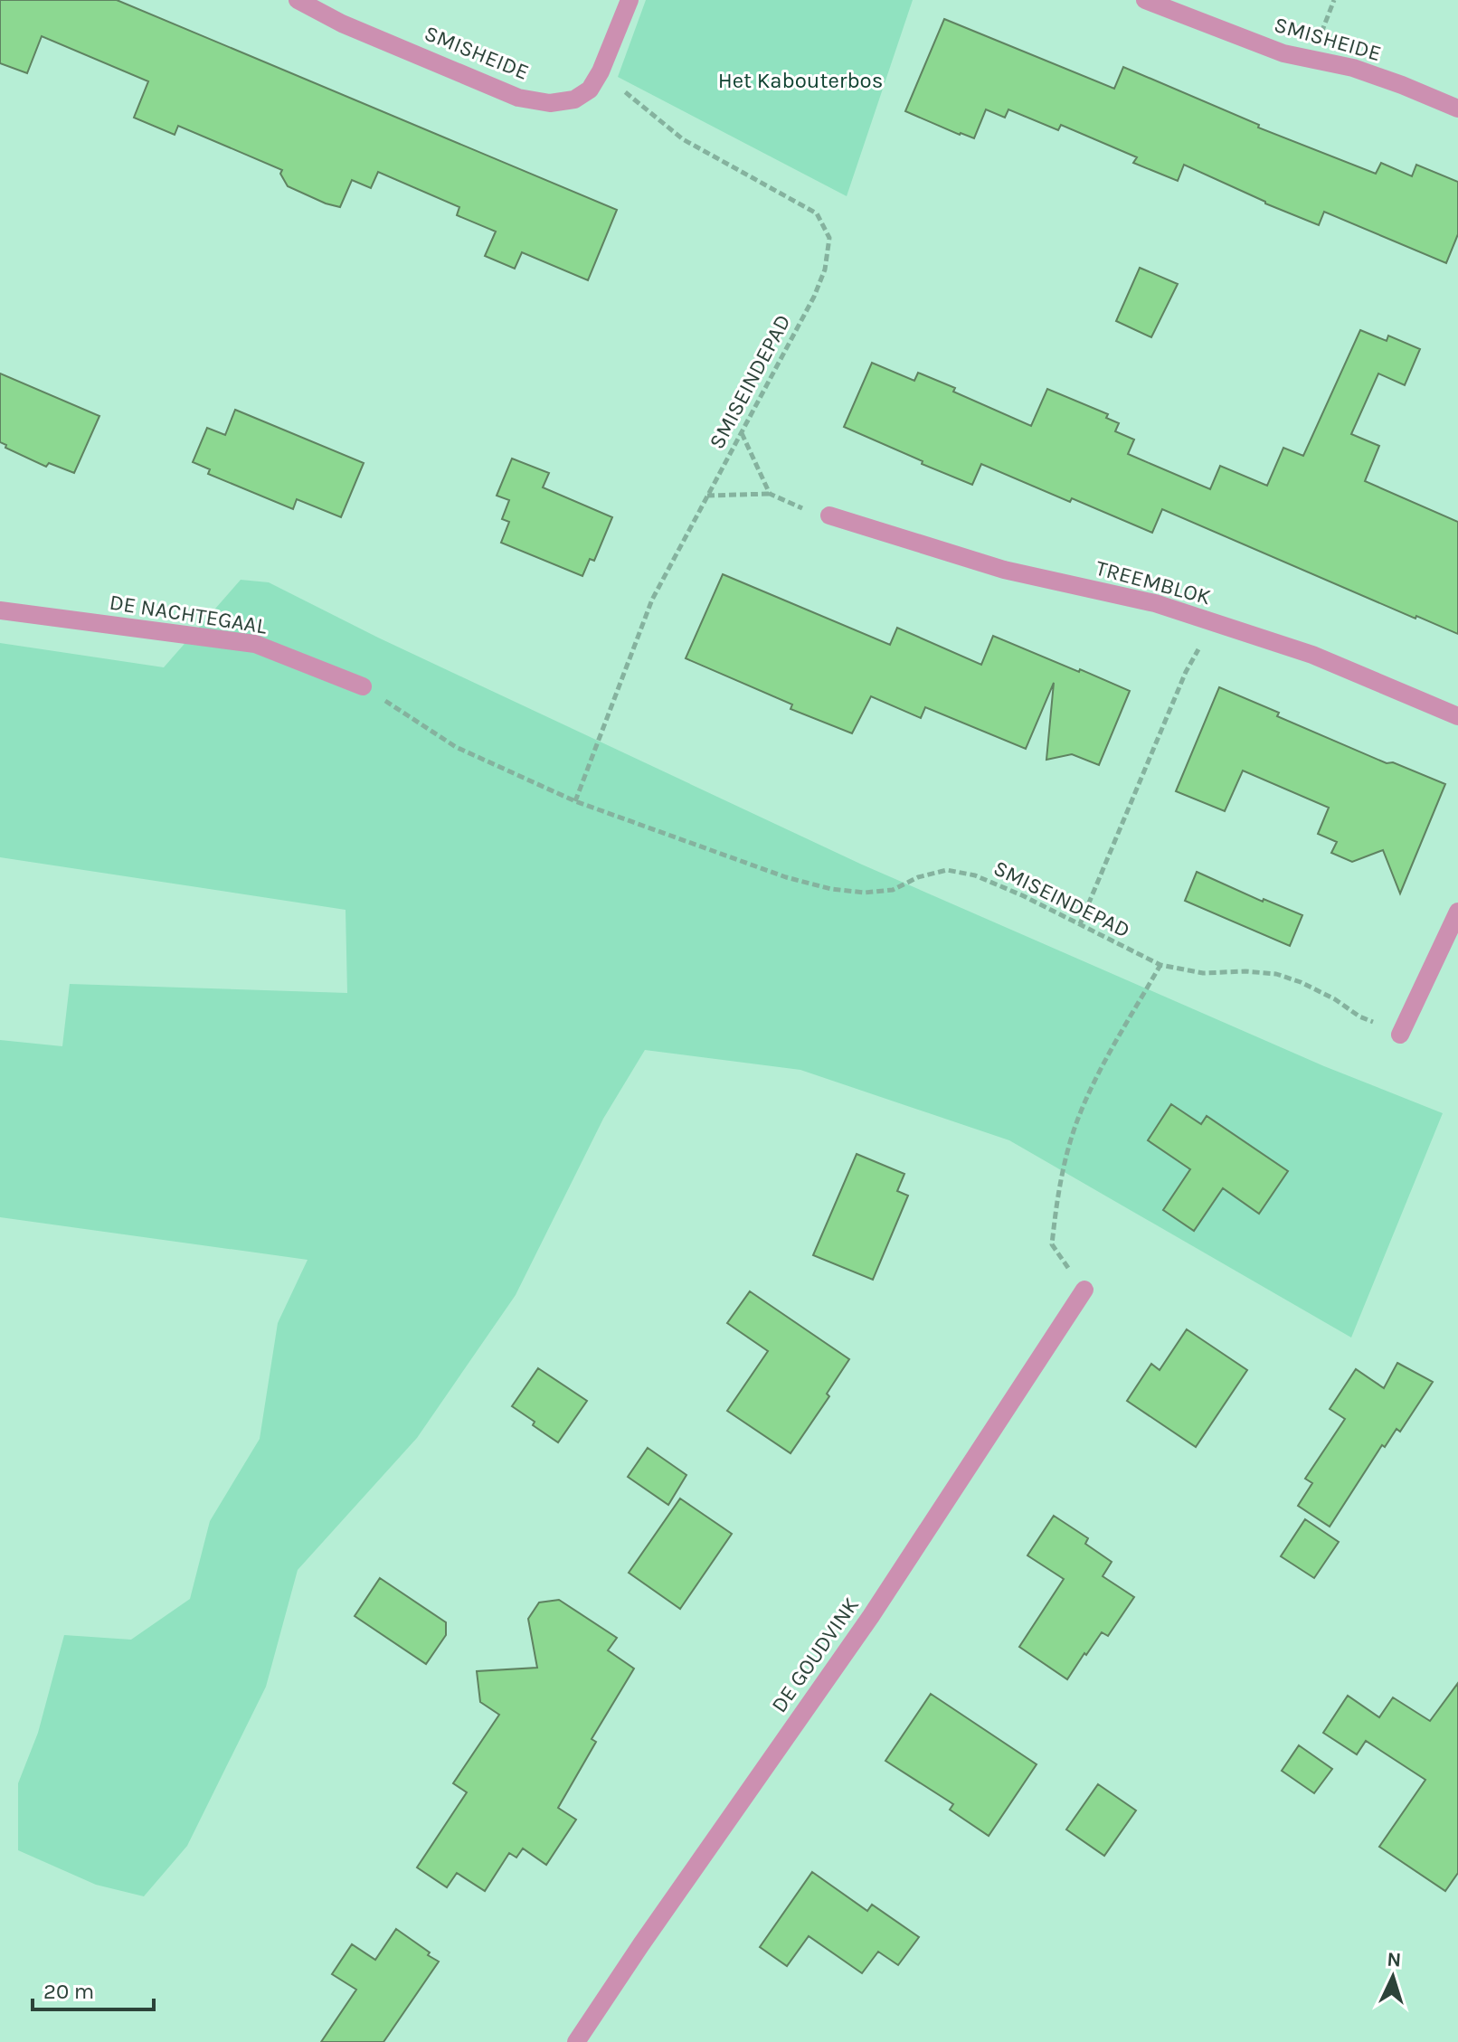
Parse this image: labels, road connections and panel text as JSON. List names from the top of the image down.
{
  "streets": {
    "street": [
      "SMISHEIDE",
      "TREEMBLOK",
      "DE NACHTEGAAL",
      "DE GOUDVINK"
    ],
    "path": ["SMISEINDEPAD"]
  },
  "crossings": [
    ["SMISHEIDE", "SMISEINDEPAD"],
    ["SMISEINDEPAD", "DE NACHTEGAAL"]
  ],
  "parks": ["Het Kabouterbos"],
  "scale_bar": "20 m",
  "north": "top"
}
